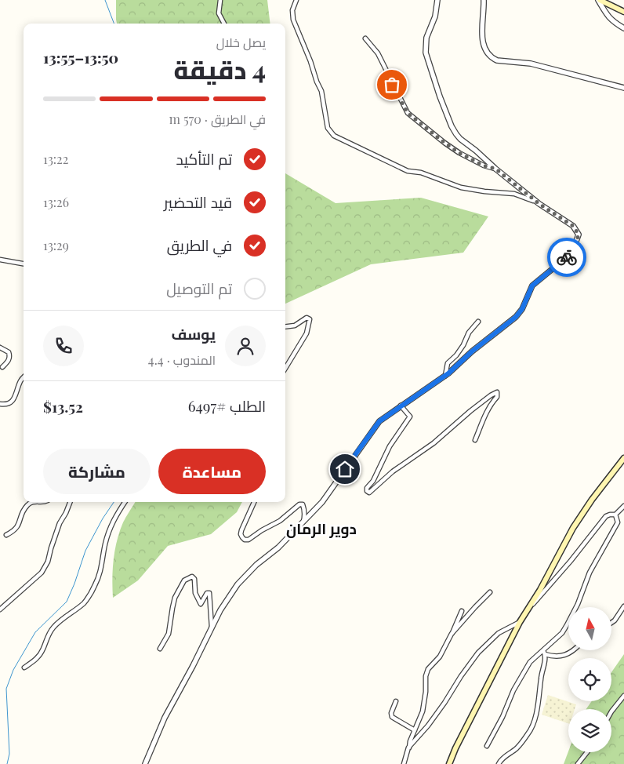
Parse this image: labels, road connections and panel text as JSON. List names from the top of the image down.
{
  "districts": ["دوير الرمان"],
  "north": "top",
  "page": {
    "heading": ["4 دقيقة", "يصل خلال", "13:50–13:55"],
    "panel": [
      "يوسف",
      "المندوب · 4.4",
      "الطلب #6497",
      "$13.52"
    ],
    "bar": "في الطريق · 570 m",
    "list": [
      ["تم التأكيد", "13:22"],
      ["قيد التحضير", "13:26"],
      ["في الطريق", "13:29"],
      "تم التوصيل"
    ],
    "buttons": ["مساعدة", "مشاركة"]
  }
}
